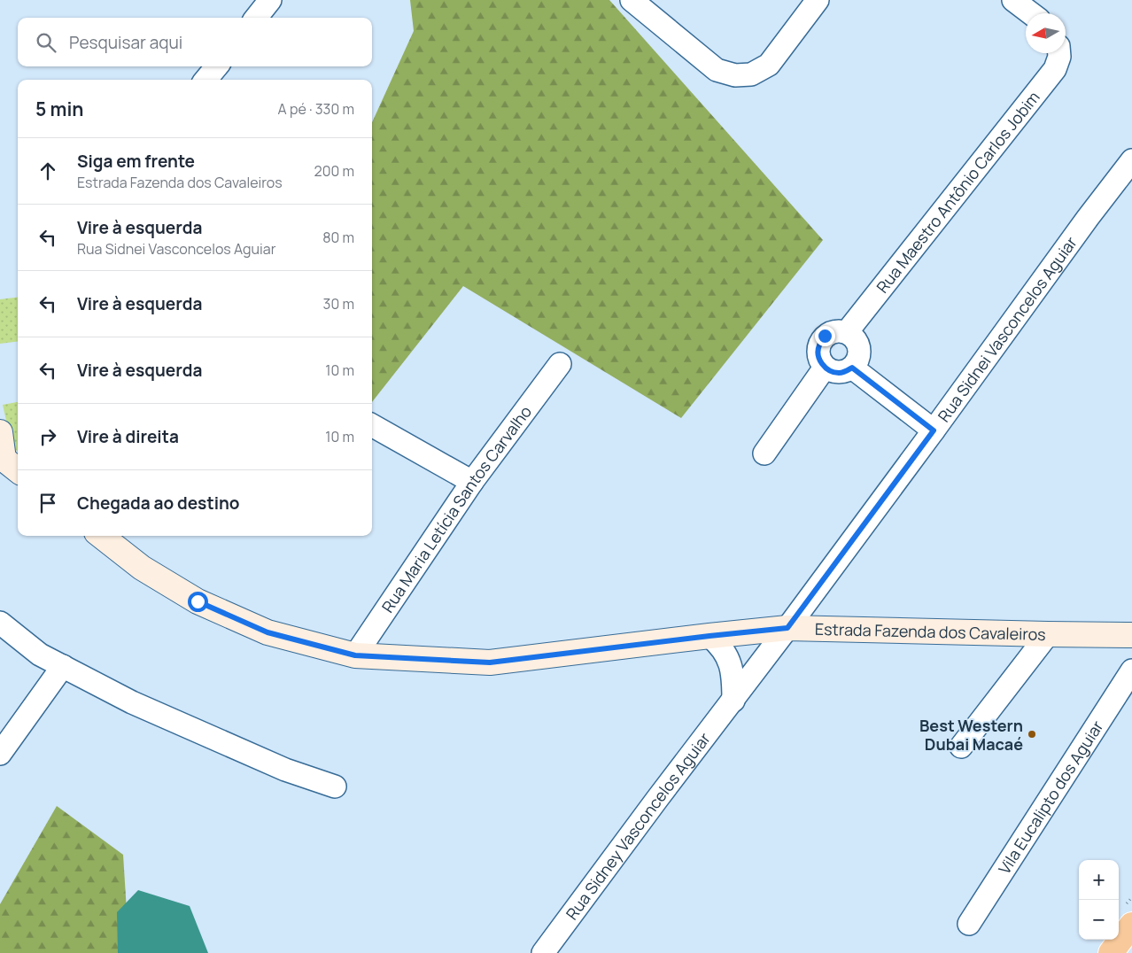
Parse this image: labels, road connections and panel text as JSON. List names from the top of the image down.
{
  "streets": {
    "main road": ["Estrada Fazenda dos Cavaleiros"],
    "street": [
      "Rua Maestro Antônio Carlos Jobim",
      "Rua Sidnei Vasconcelos Aguiar",
      "Rua Maria Letícia Santos Carvalho",
      "Vila Eucalipto dos Aguiar",
      "Rua Sidney Vasconcelos Aguiar"
    ]
  },
  "crossings": [
    ["Rua Sidnei Vasconcelos Aguiar", "Estrada Fazenda dos Cavaleiros"],
    ["Rua Sidnei Vasconcelos Aguiar", "Rua Sidney Vasconcelos Aguiar"],
    ["Rua Maria Letícia Santos Carvalho", "Estrada Fazenda dos Cavaleiros"],
    ["Estrada Fazenda dos Cavaleiros", "Rua Sidney Vasconcelos Aguiar"]
  ],
  "places": ["Best Western Dubai Macaé"],
  "north": "left",
  "page": {
    "search": "Pesquisar aqui",
    "heading": ["5 min", "A pé · 330 m"],
    "list": [
      ["Siga em frente", "Estrada Fazenda dos Cavaleiros", "200 m"],
      ["Vire à esquerda", "Rua Sidnei Vasconcelos Aguiar", "80 m"],
      ["Vire à esquerda", "30 m"],
      ["Vire à esquerda", "10 m"],
      ["Vire à direita", "10 m"],
      "Chegada ao destino"
    ],
    "map_buttons": ["+", "−"]
  }
}
